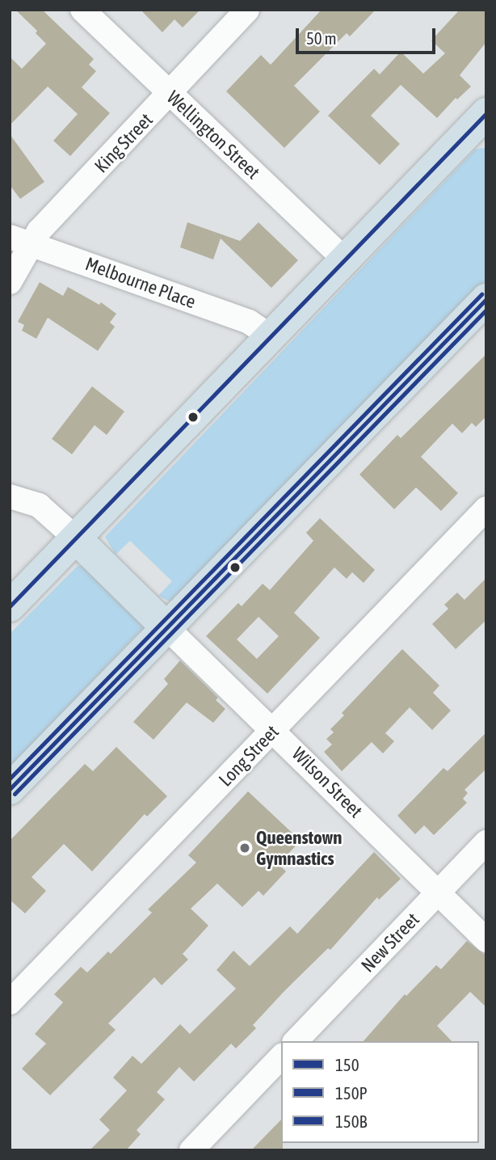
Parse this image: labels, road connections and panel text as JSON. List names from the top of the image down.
{
  "streets": {
    "street": [
      "Wellington Street",
      "King Street",
      "Melbourne Place",
      "Long Street",
      "Wilson Street",
      "New Street"
    ]
  },
  "crossings": [
    ["Wellington Street", "King Street"],
    ["King Street", "Melbourne Place"],
    ["Long Street", "Wilson Street"],
    ["Wilson Street", "New Street"]
  ],
  "places": ["Queenstown Gymnastics"],
  "lines": ["transit line 150", "transit line 150B", "transit line 150P"],
  "legend": ["150", "150P", "150B"],
  "scale_bar": "50 m"
}
